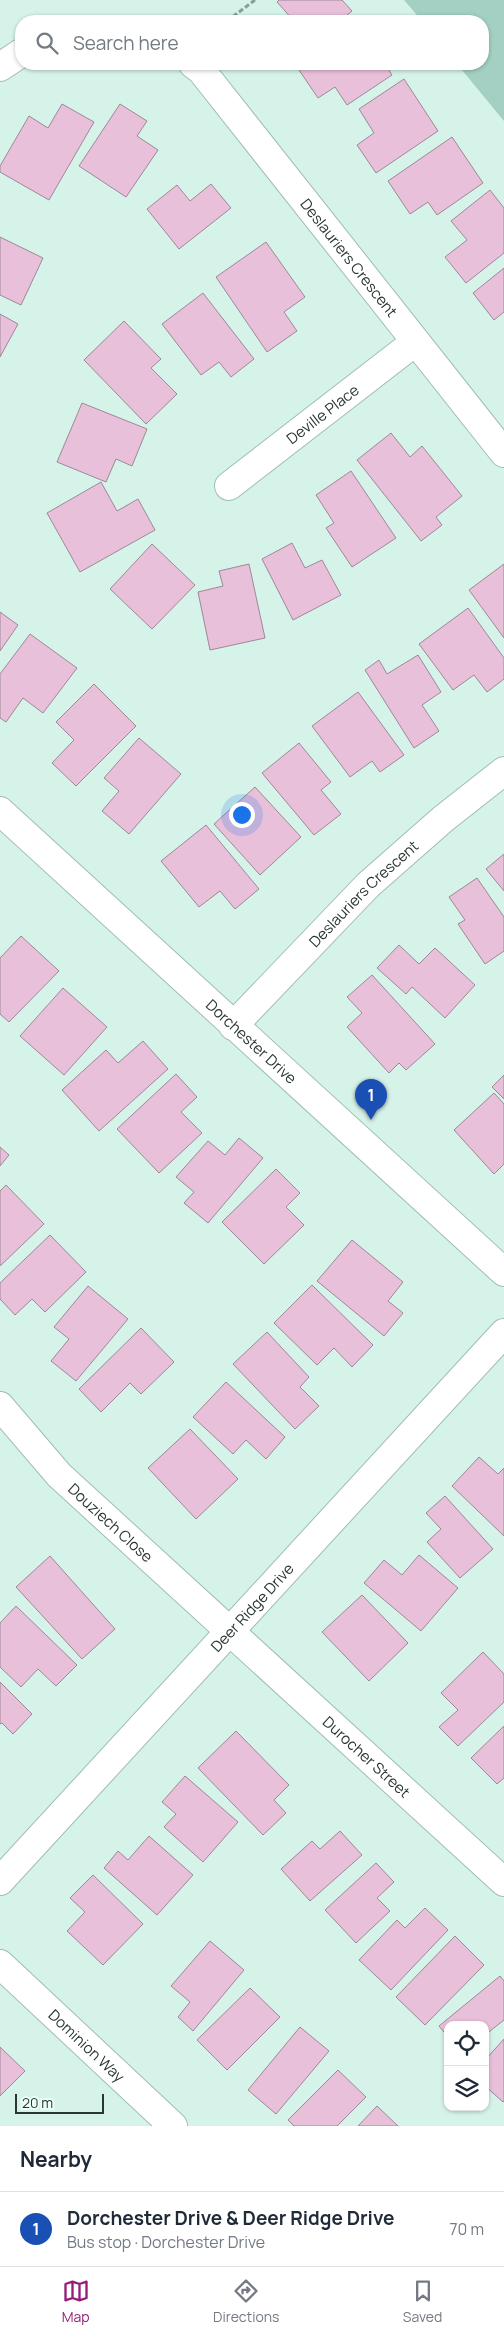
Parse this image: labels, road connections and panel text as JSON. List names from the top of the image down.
{
  "streets": {
    "street": [
      "Deslauriers Crescent",
      "Deville Place",
      "Dorchester Drive",
      "Douziech Close",
      "Deer Ridge Drive",
      "Durocher Street",
      "Dominion Way"
    ]
  },
  "crossings": [
    ["Deslauriers Crescent", "Deville Place"],
    ["Deslauriers Crescent", "Dorchester Drive"],
    ["Douziech Close", "Deer Ridge Drive"],
    ["Douziech Close", "Durocher Street"],
    ["Deer Ridge Drive", "Durocher Street"]
  ],
  "scale_bar": "20 m",
  "page": {
    "search": "Search here",
    "pins": "1",
    "scale": "20 m",
    "heading": "Nearby",
    "list": [
      {
        "mark": "1",
        "name": "Dorchester Drive & Deer Ridge Drive",
        "note": "Bus stop · Dorchester Drive",
        "value": "70 m"
      }
    ],
    "nav": ["Map", "Directions", "Saved"]
  }
}
